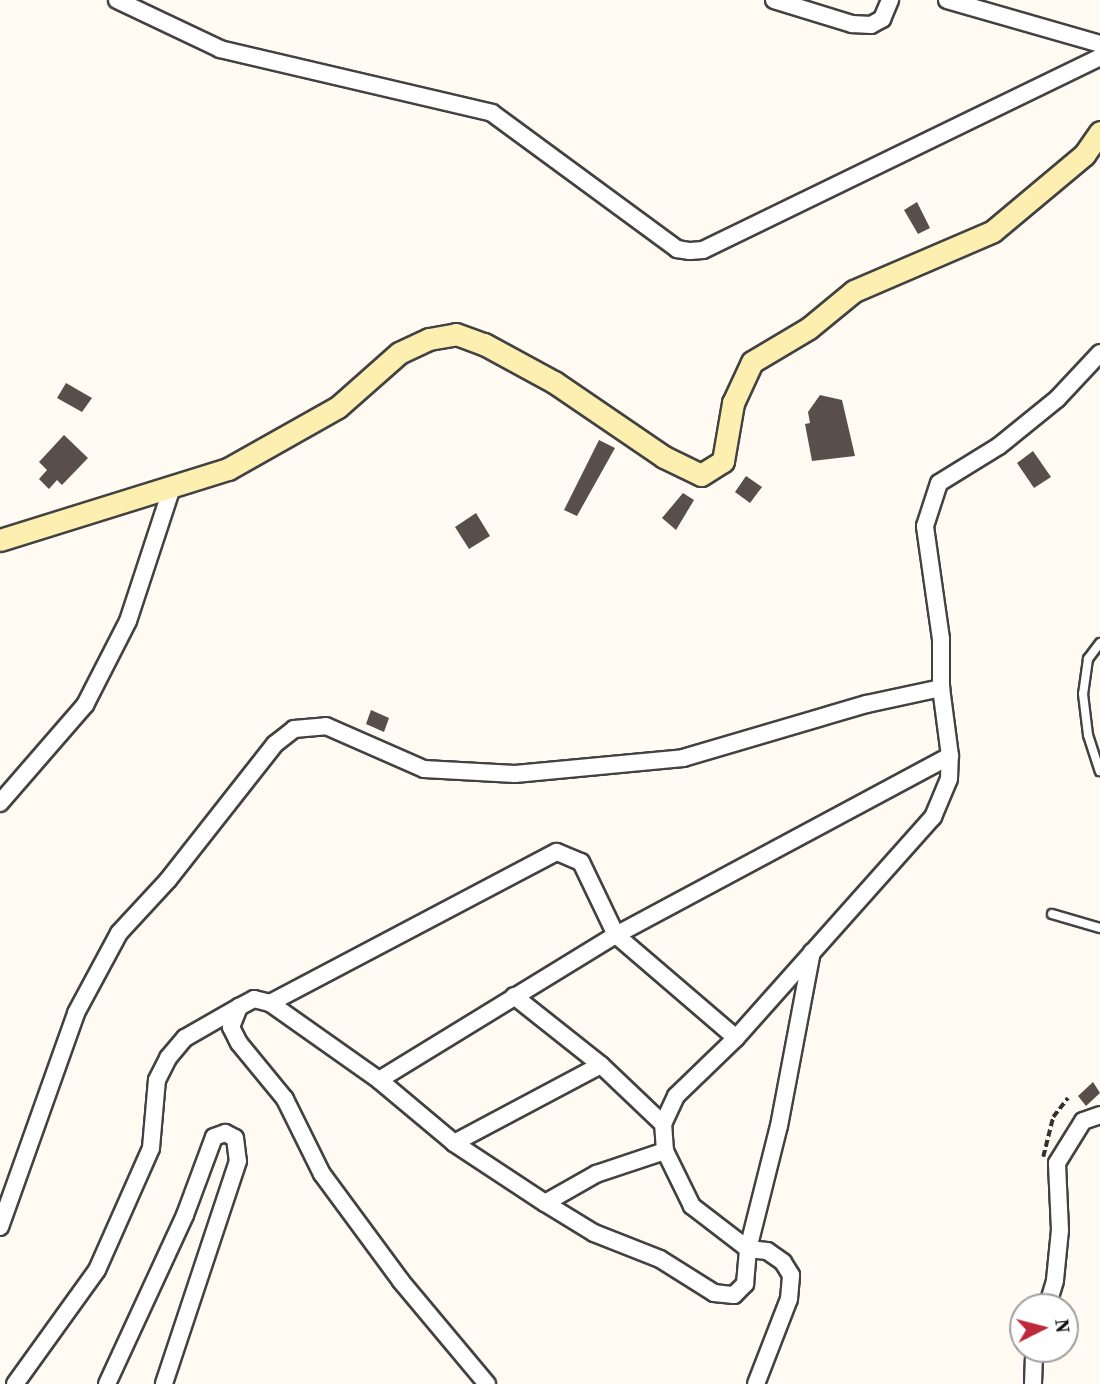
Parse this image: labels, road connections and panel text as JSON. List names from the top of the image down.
{
  "north": "right"
}
